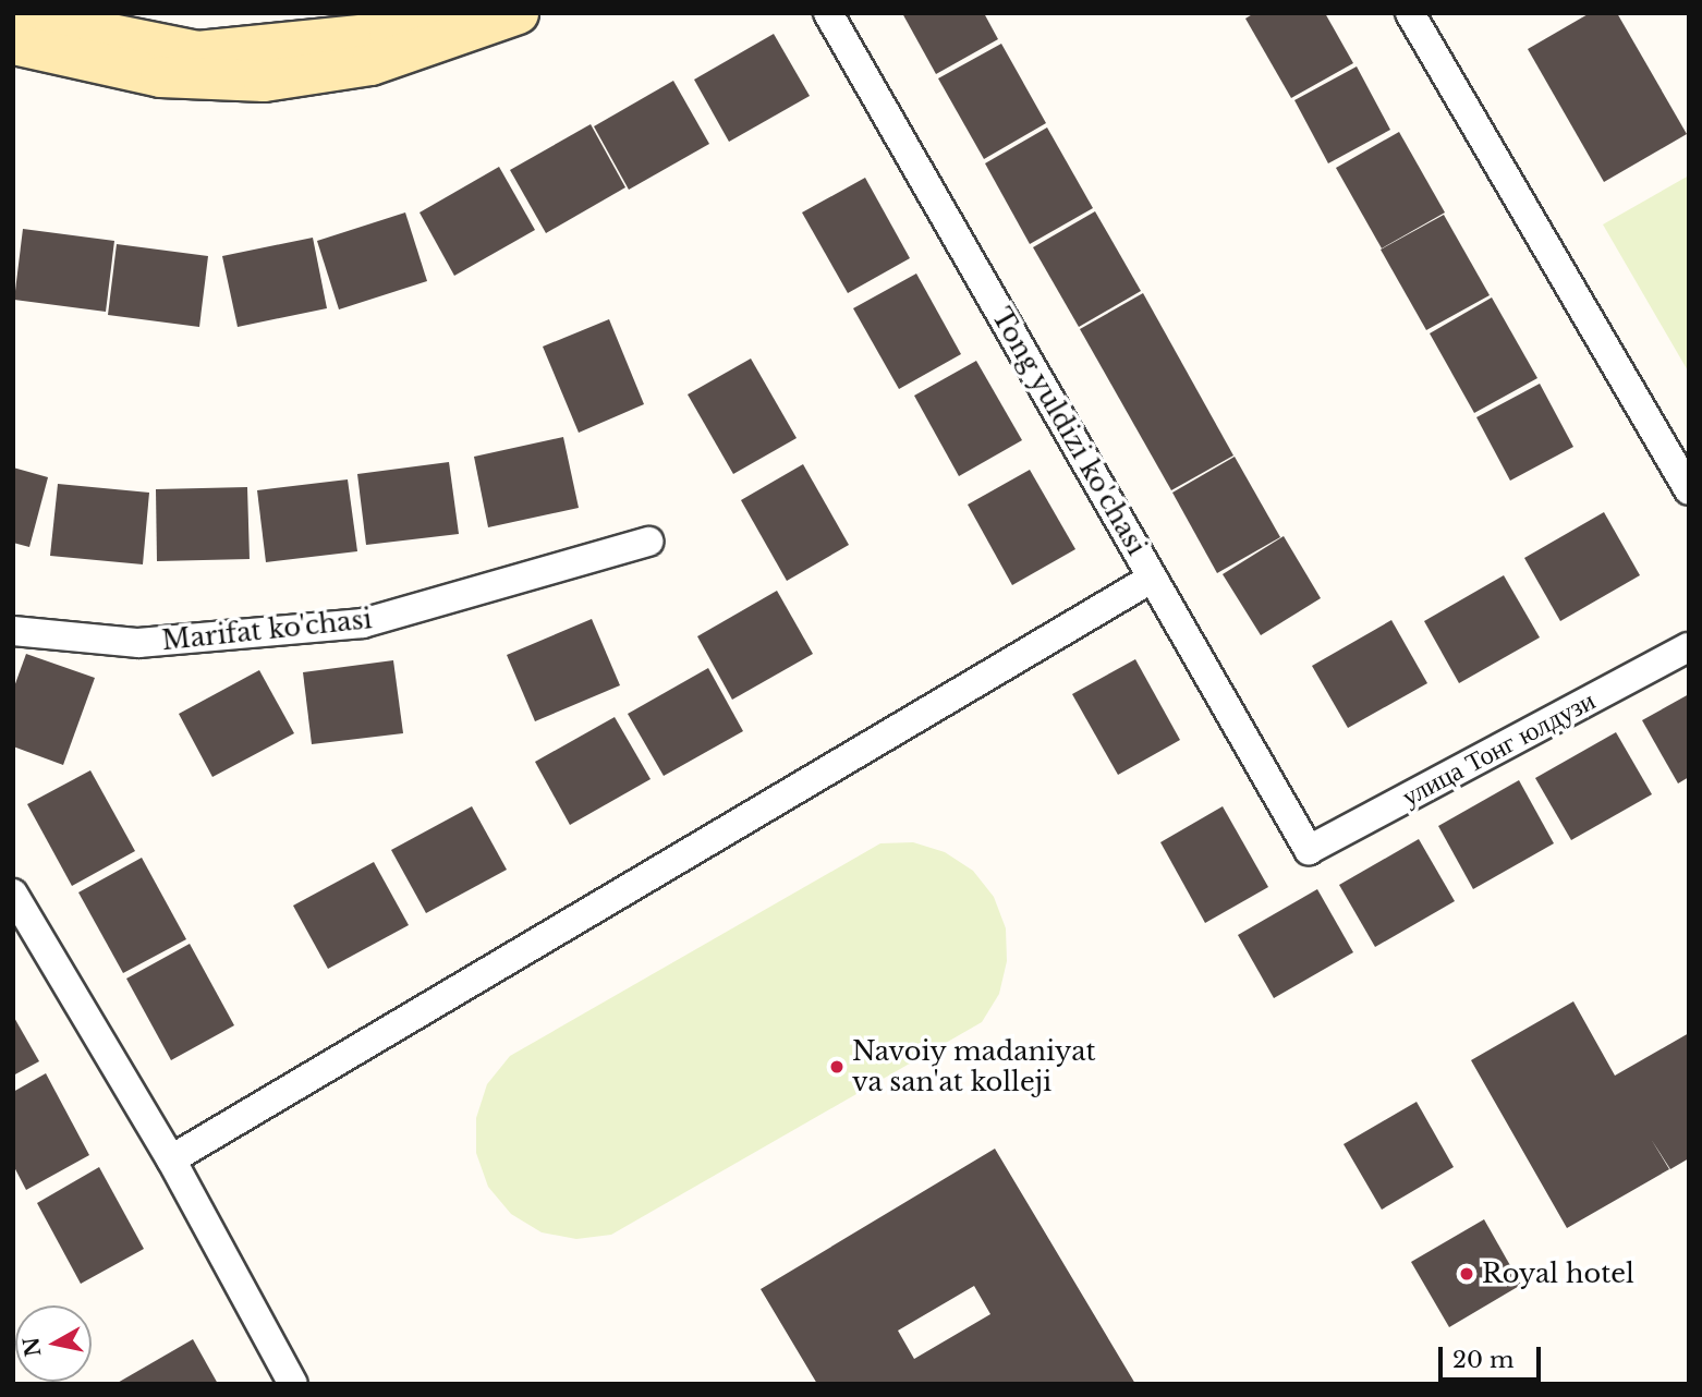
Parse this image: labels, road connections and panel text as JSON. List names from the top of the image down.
{
  "streets": {
    "street": ["Tong yuldizi ko'chasi", "Marifat ko'chasi", "улица Тонг юлдузи"]
  },
  "crossings": [
    ["Tong yuldizi ko'chasi", "улица Тонг юлдузи"]
  ],
  "places": ["Navoiy madaniyat va san'at kolleji", "Royal hotel"],
  "scale_bar": "20 m",
  "north": "left"
}
